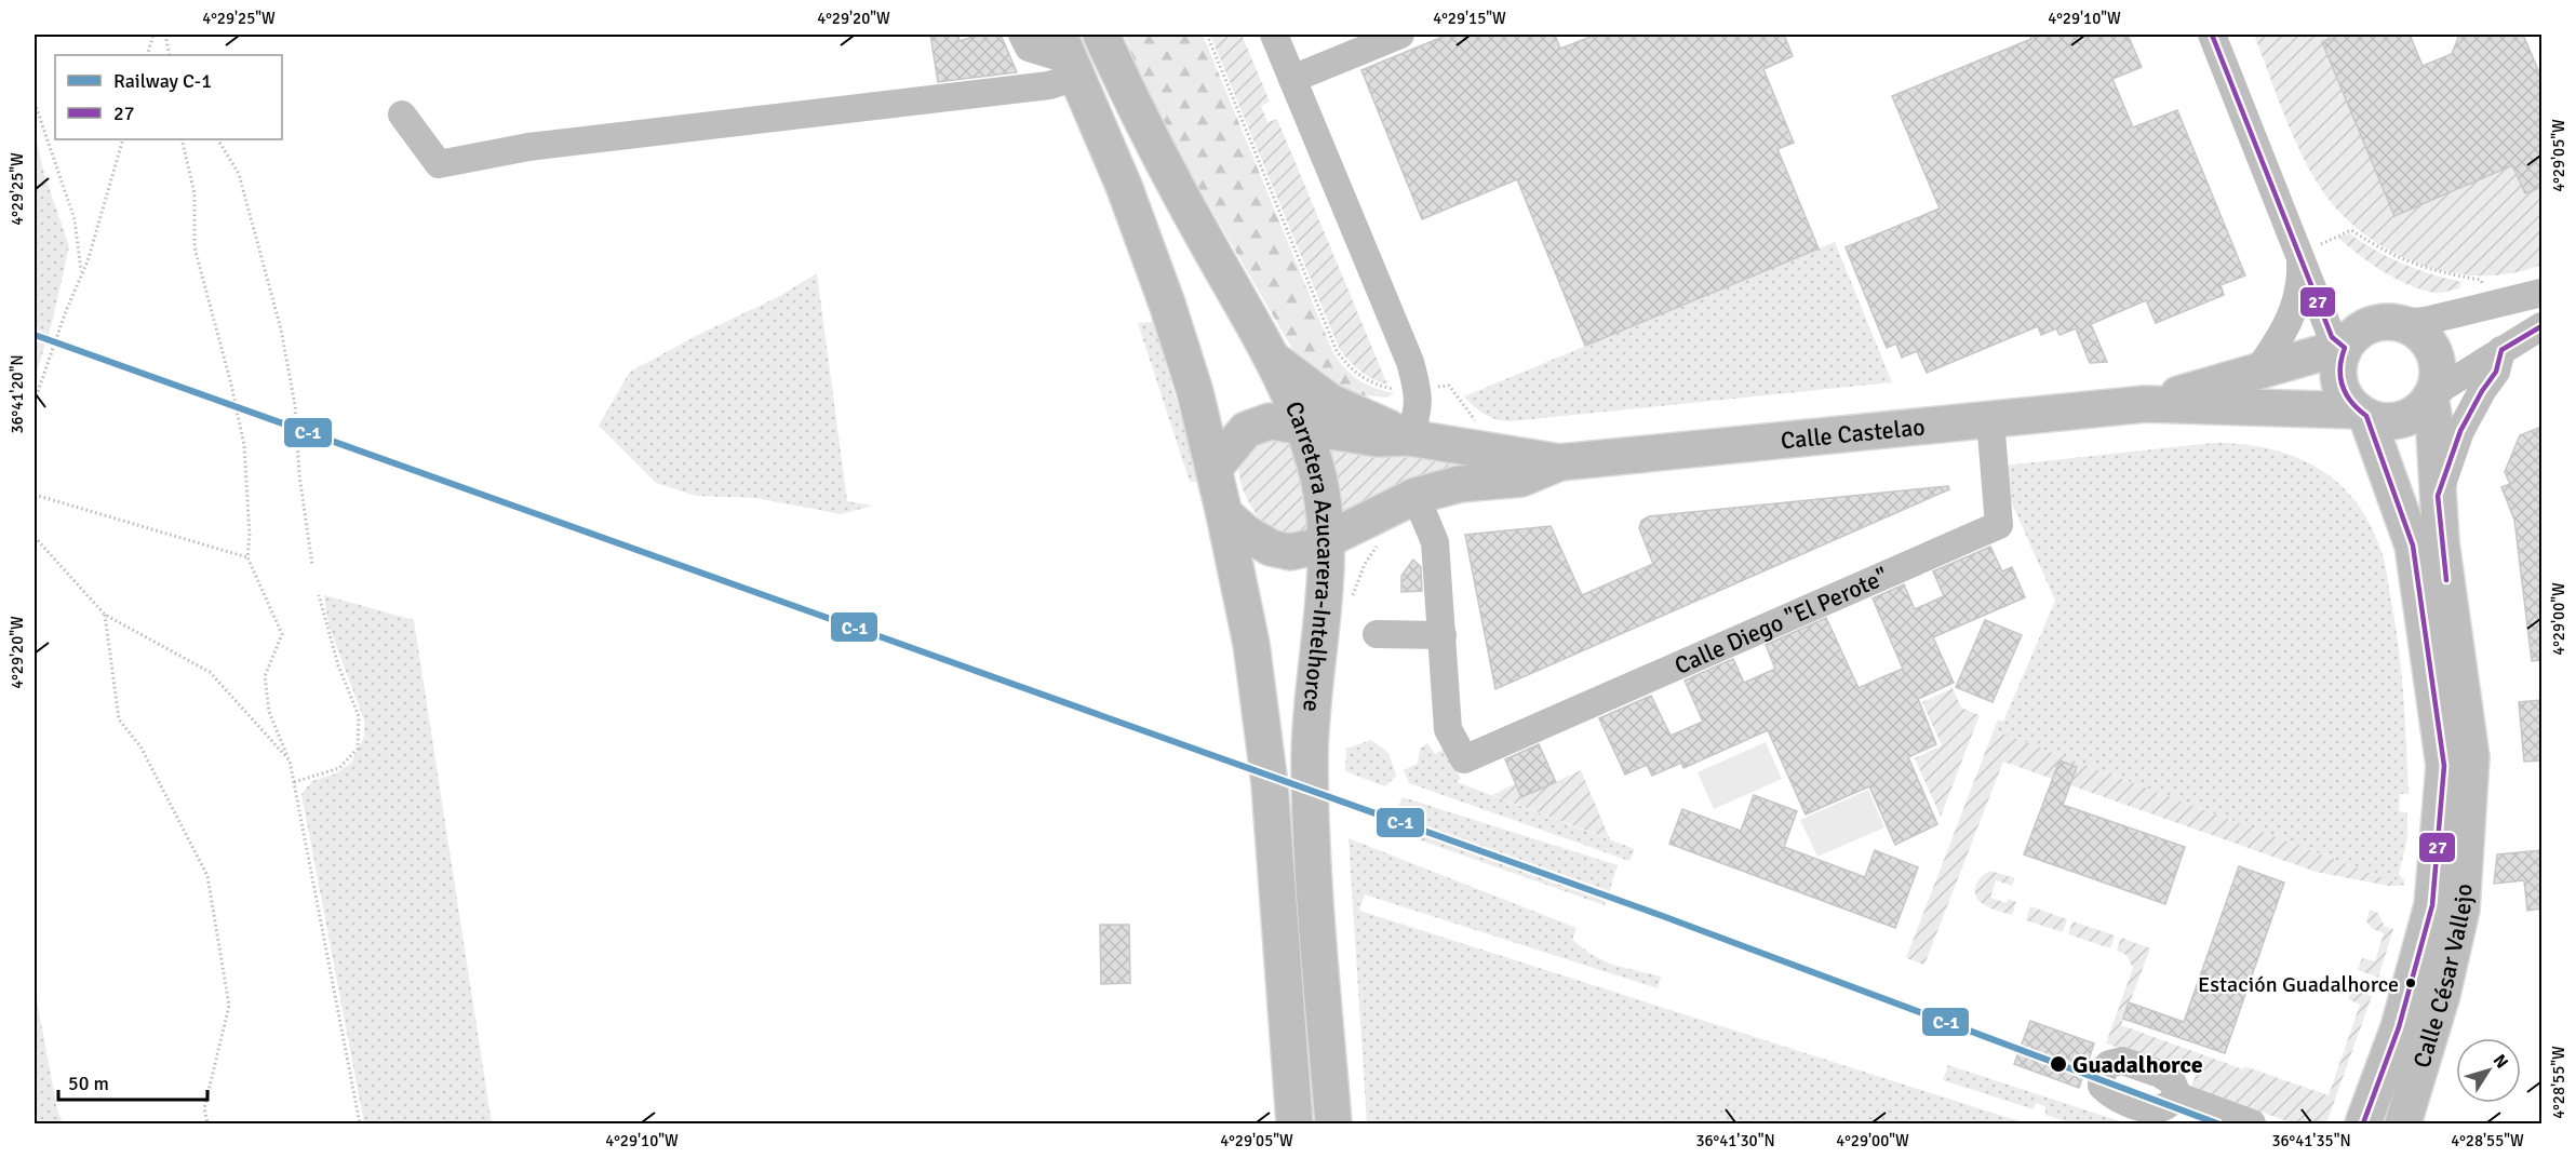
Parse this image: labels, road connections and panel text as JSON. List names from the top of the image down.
{
  "streets": {
    "main road": ["Calle Castelao", "Carretera Azucarera-Intelhorce", "Calle César Vallejo"],
    "street": ["Calle Diego \"El Perote\""]
  },
  "crossings": [
    ["Calle Castelao", "Carretera Azucarera-Intelhorce"],
    ["Calle Castelao", "Calle Diego \"El Perote\""],
    ["Calle Castelao", "Calle César Vallejo"]
  ],
  "places": ["Estación Guadalhorce", "Guadalhorce"],
  "lines": ["transit line 27", "rail line C-1"],
  "legend": ["Railway C-1", "27"],
  "scale_bar": "50 m",
  "north": "top right",
  "coordinates": [
    "4°29'25\"W",
    "4°29'20\"W",
    "4°29'15\"W",
    "4°29'10\"W",
    "4°29'05\"W",
    "36°41'20\"N",
    "4°29'00\"W",
    "4°28'55\"W",
    "36°41'30\"N",
    "36°41'35\"N"
  ]
}
